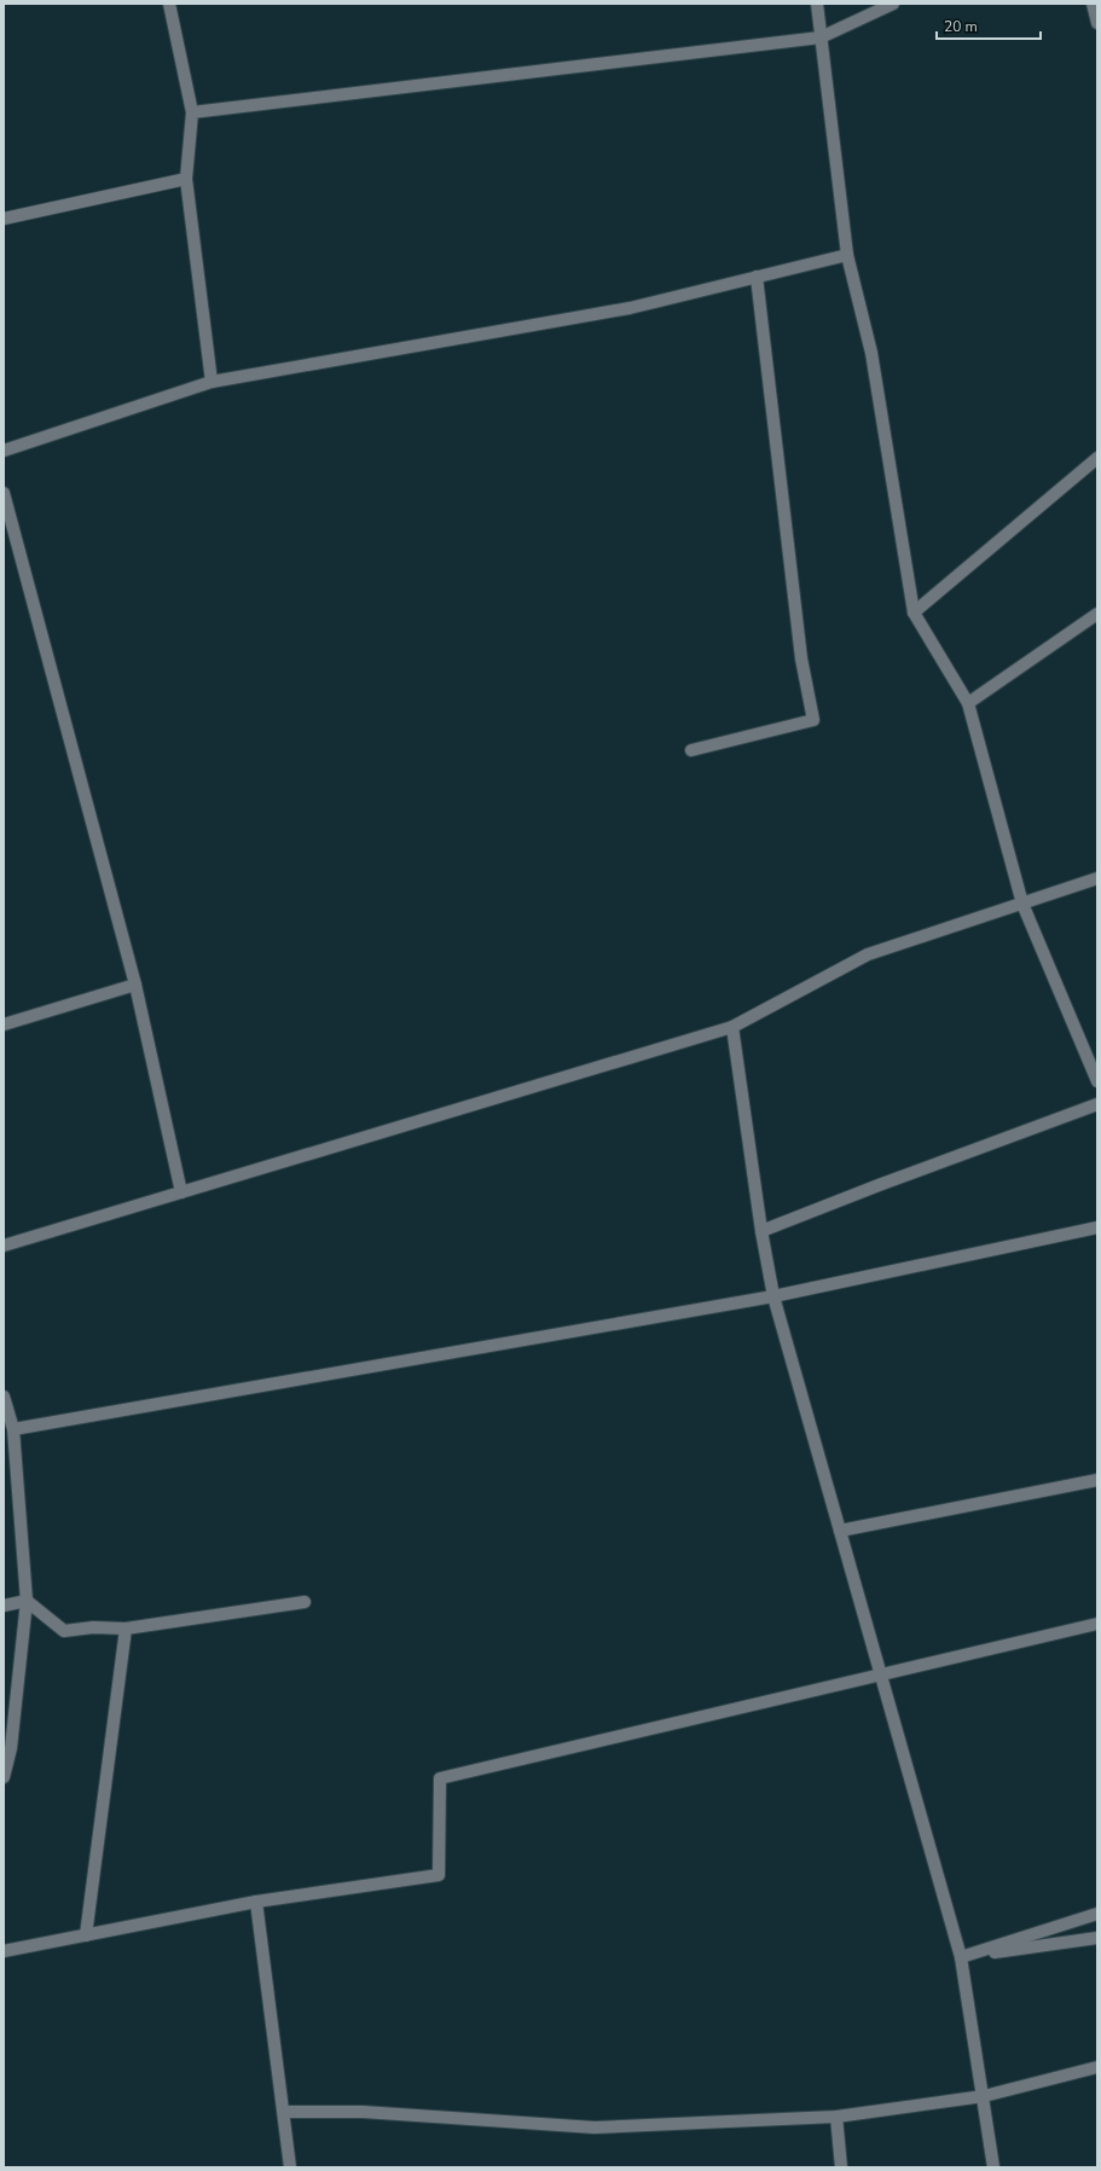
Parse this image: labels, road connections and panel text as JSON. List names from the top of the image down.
{
  "scale_bar": "20 m"
}
